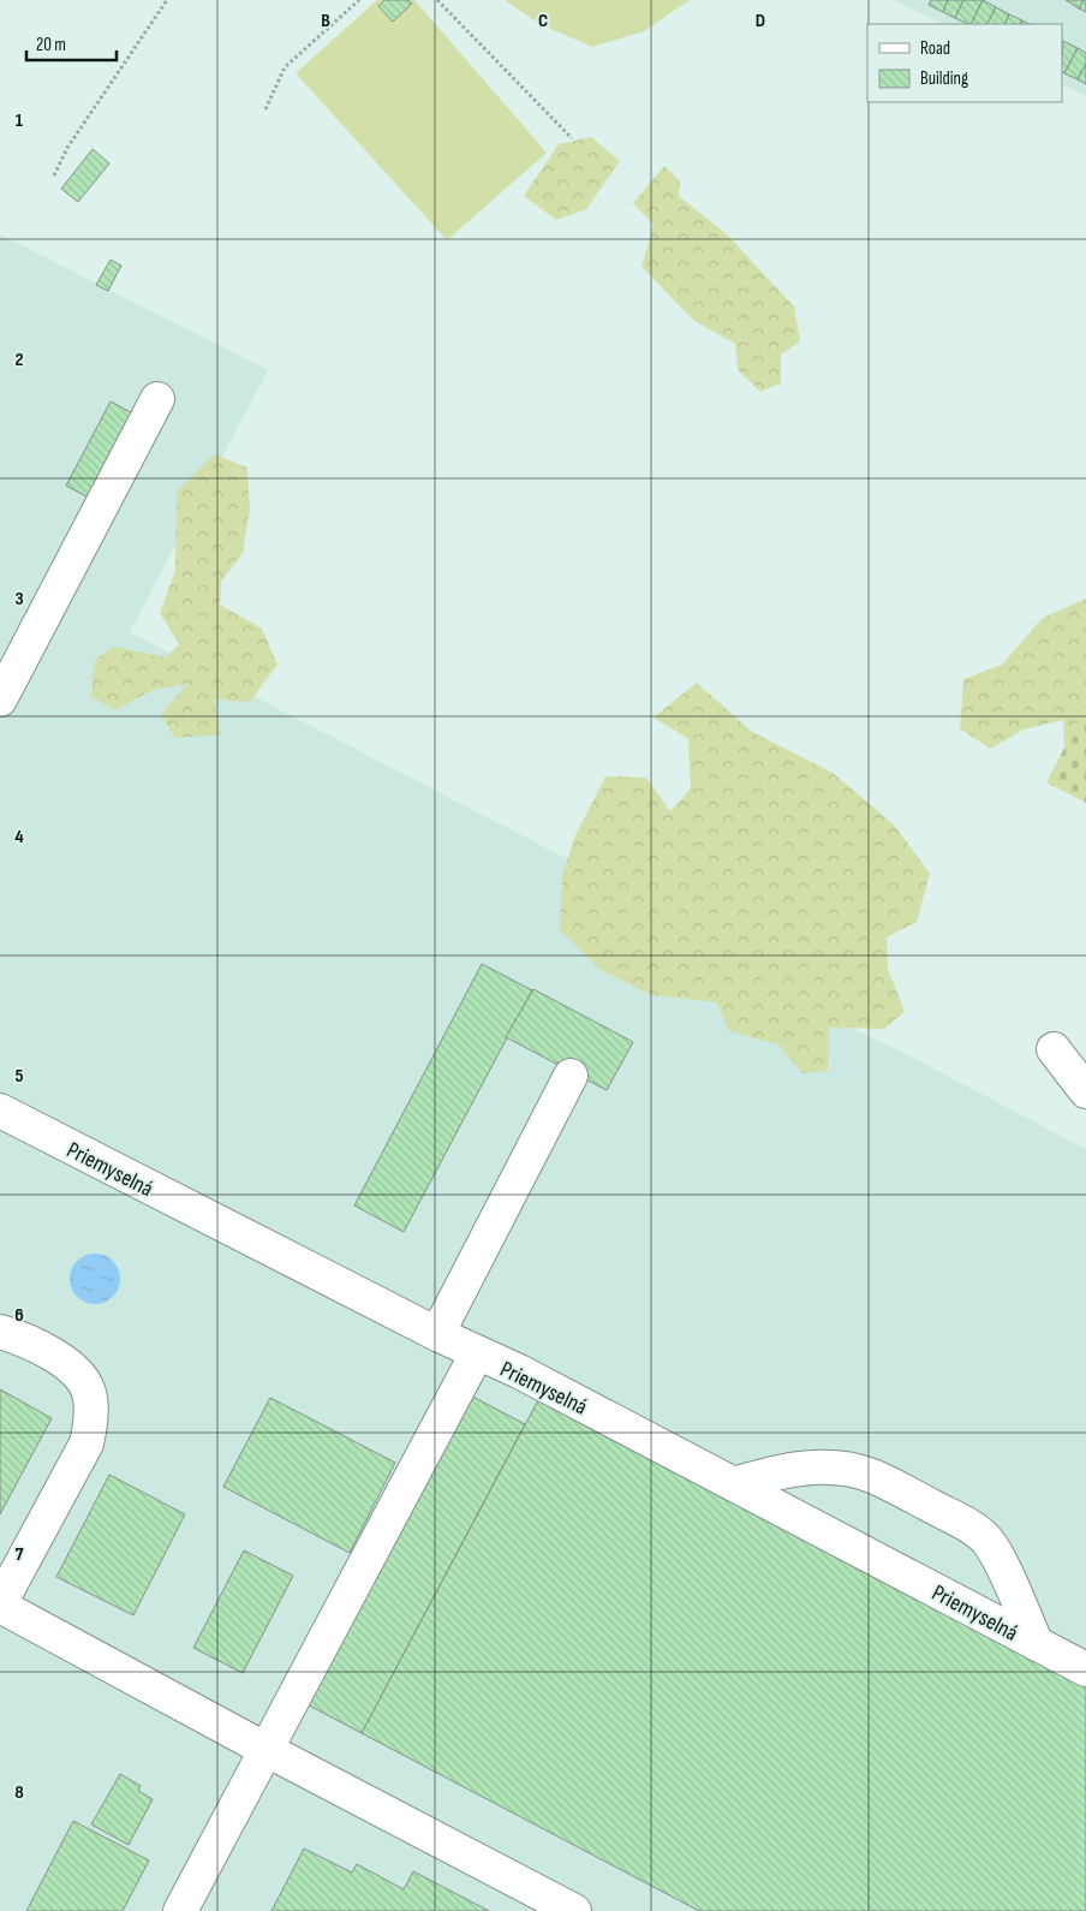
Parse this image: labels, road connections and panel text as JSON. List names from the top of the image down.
{
  "streets": {
    "street": ["Priemyselná"]
  },
  "legend": ["Road", "Building"],
  "scale_bar": "20 m",
  "grid": {
    "columns": ["B", "C", "D"],
    "rows": [
      "1",
      "2",
      "3",
      "4",
      "5",
      "6",
      "7",
      "8"
    ]
  }
}
